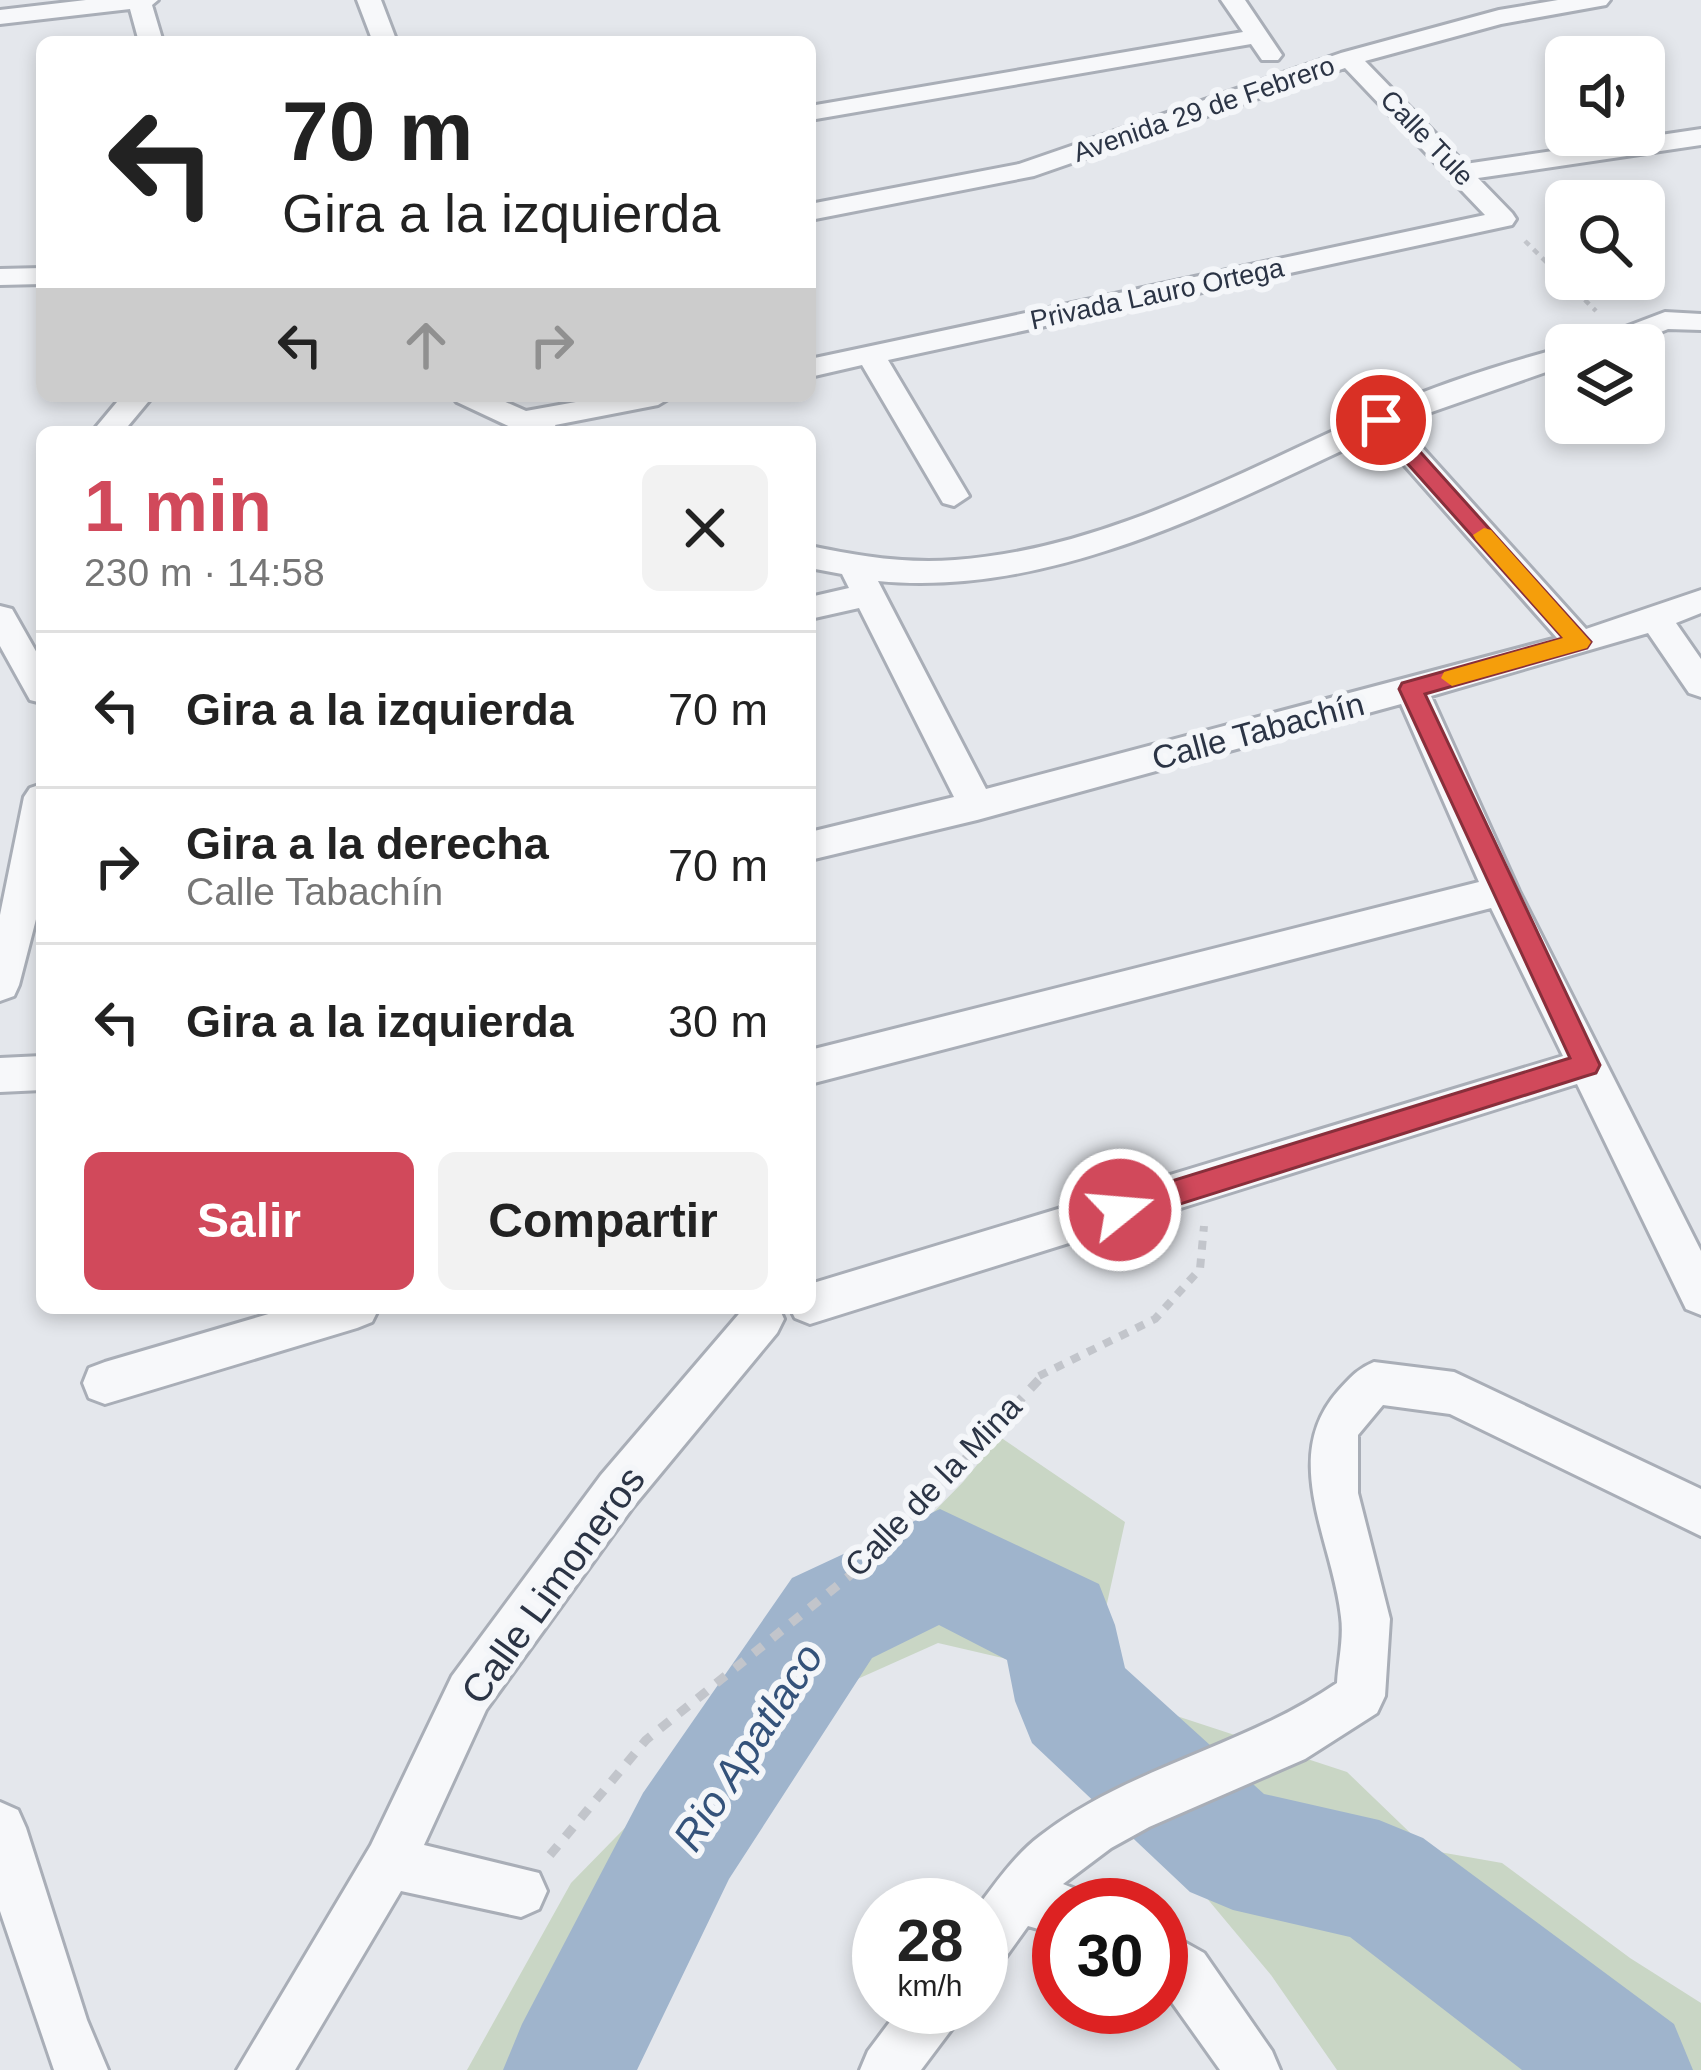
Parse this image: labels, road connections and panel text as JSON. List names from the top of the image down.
{
  "streets": {
    "street": [
      "Avenida 29 de Febrero",
      "Calle Tule",
      "Privada Lauro Ortega",
      "Calle Tabachín",
      "Calle Limoneros"
    ],
    "path": ["Calle de la Mina"]
  },
  "crossings": [
    ["Avenida 29 de Febrero", "Calle Tule"],
    ["Calle Tule", "Privada Lauro Ortega"]
  ],
  "water": ["Rio Apatlaco"],
  "page": {
    "turn": ["70 m", "Gira a la izquierda"],
    "heading": ["1 min", "230 m · 14:58"],
    "list": [
      {
        "name": "Gira a la izquierda",
        "value": "70 m"
      },
      {
        "name": "Gira a la derecha",
        "note": "Calle Tabachín",
        "value": "70 m"
      },
      {
        "name": "Gira a la izquierda",
        "value": "30 m"
      }
    ],
    "buttons": ["Salir", "Compartir"],
    "speed": "28 km/h",
    "limit": "30"
  }
}
